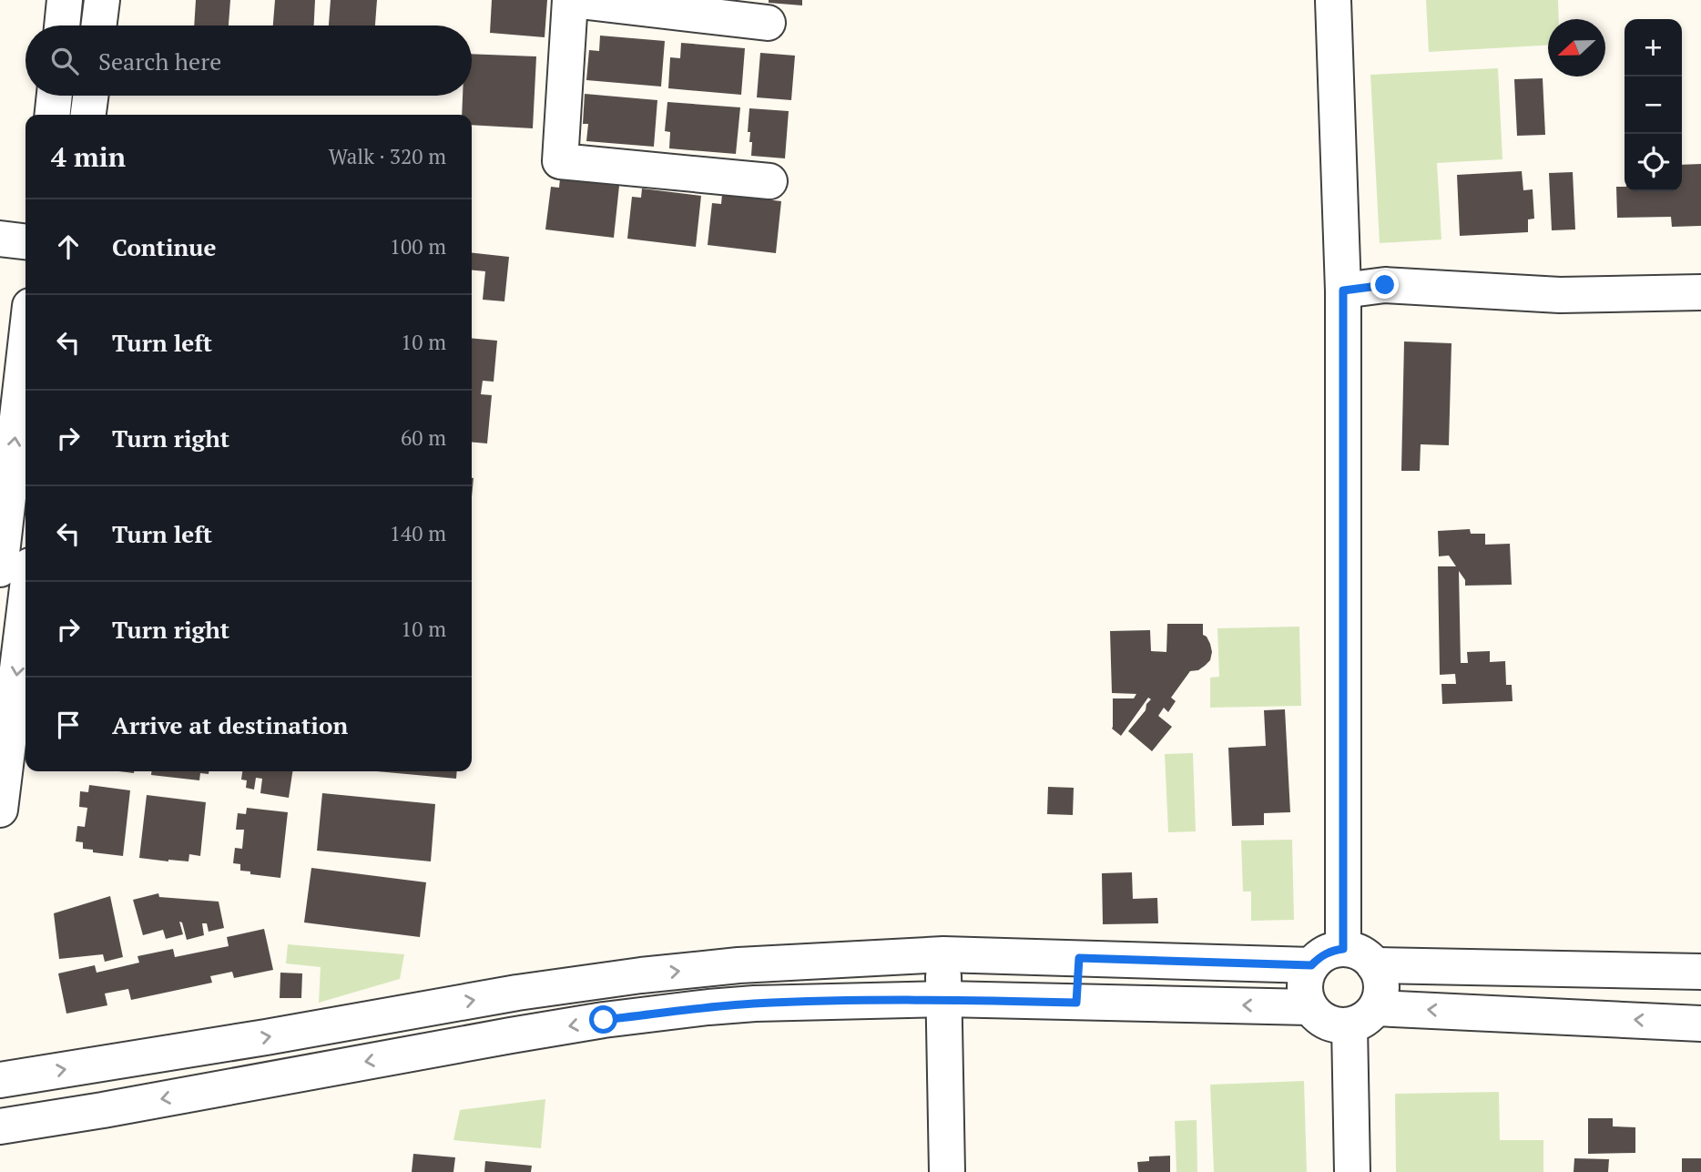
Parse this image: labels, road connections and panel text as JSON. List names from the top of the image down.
{
  "north": "left",
  "page": {
    "map_buttons": ["+", "−"],
    "search": "Search here",
    "heading": ["4 min", "Walk · 320 m"],
    "list": [
      ["Continue", "100 m"],
      ["Turn left", "10 m"],
      ["Turn right", "60 m"],
      ["Turn left", "140 m"],
      ["Turn right", "10 m"],
      "Arrive at destination"
    ]
  }
}
